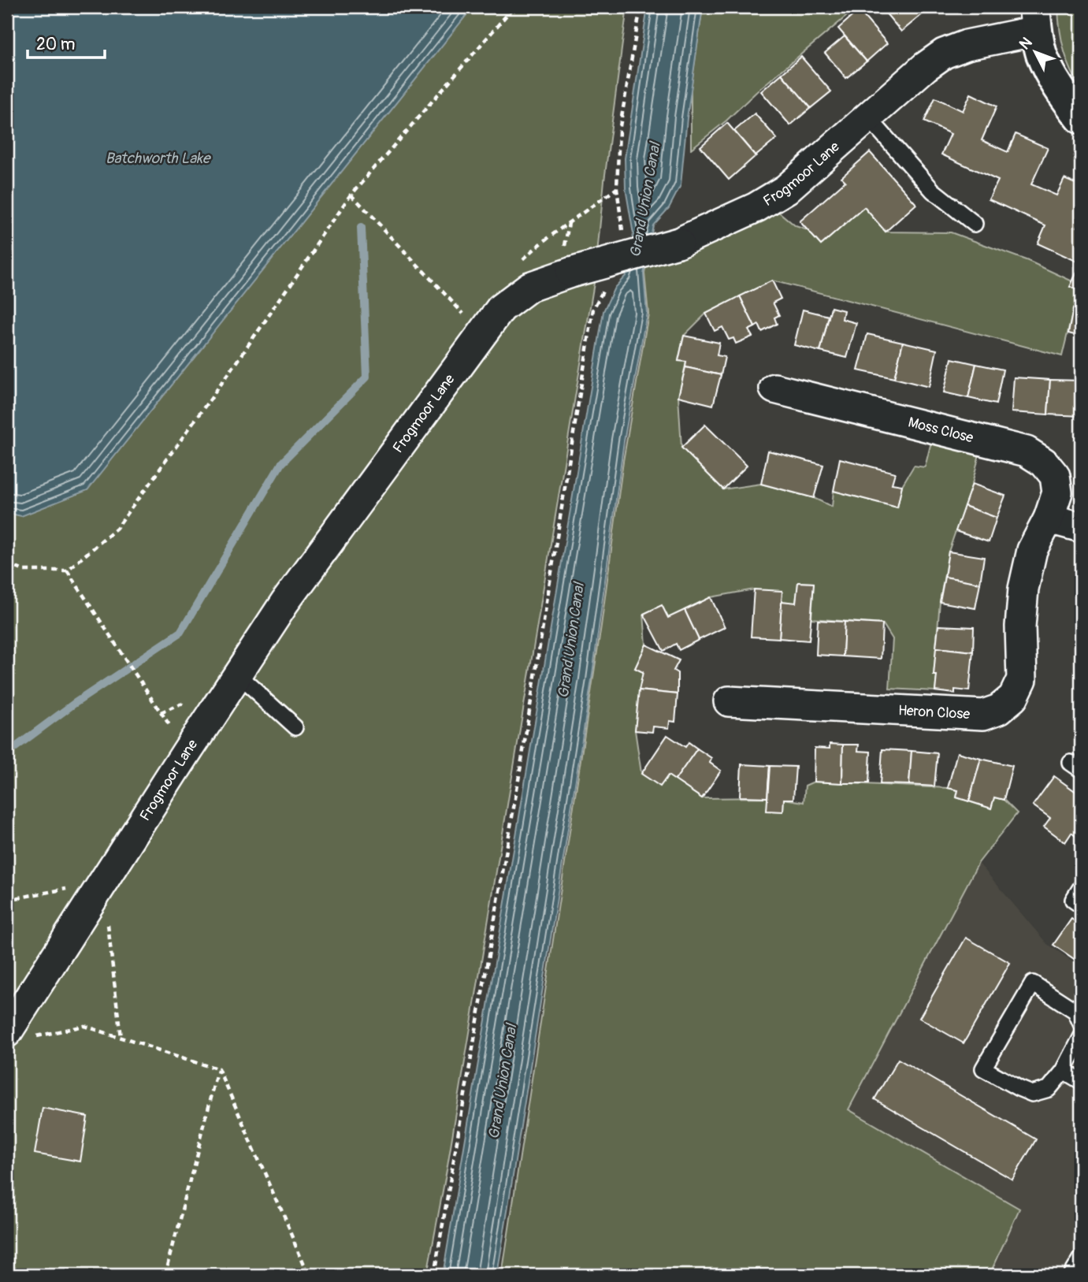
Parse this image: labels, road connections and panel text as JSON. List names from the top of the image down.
{
  "streets": {
    "street": ["Frogmoor Lane", "Moss Close", "Heron Close"]
  },
  "crossings": [
    ["Moss Close", "Heron Close"]
  ],
  "water": ["Batchworth Lake", "Grand Union Canal"],
  "scale_bar": "20 m",
  "north": "top left"
}
